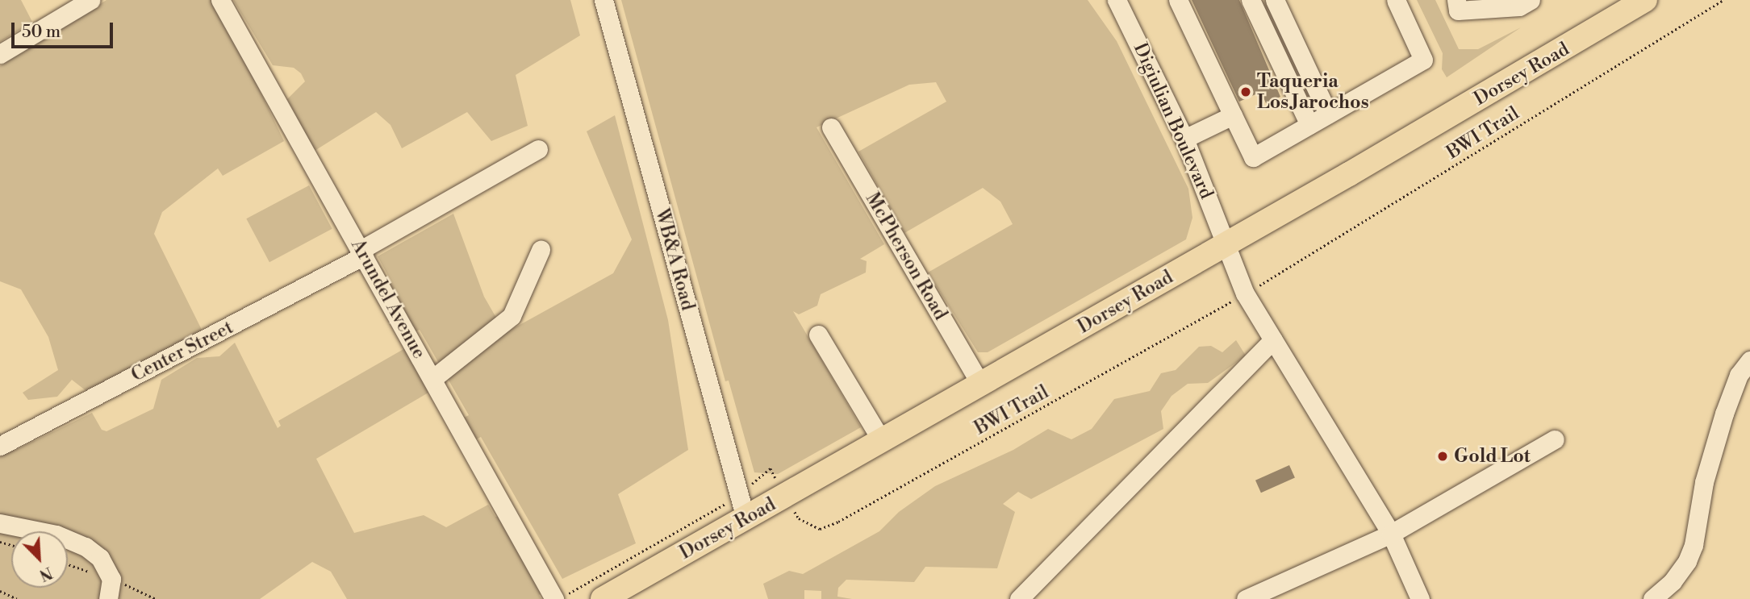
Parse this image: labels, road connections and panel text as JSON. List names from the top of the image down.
{
  "streets": {
    "main road": ["Dorsey Road"],
    "street": [
      "Digiulian Boulevard",
      "McPherson Road",
      "WB&A Road",
      "Arundel Avenue",
      "Center Street"
    ],
    "path": ["BWI Trail"]
  },
  "crossings": [
    ["Dorsey Road", "Digiulian Boulevard"],
    ["Dorsey Road", "McPherson Road"],
    ["Dorsey Road", "WB&A Road"],
    ["Arundel Avenue", "Center Street"]
  ],
  "places": ["Taqueria Los Jarochos", "Gold Lot"],
  "scale_bar": "50 m",
  "north": "bottom right"
}
